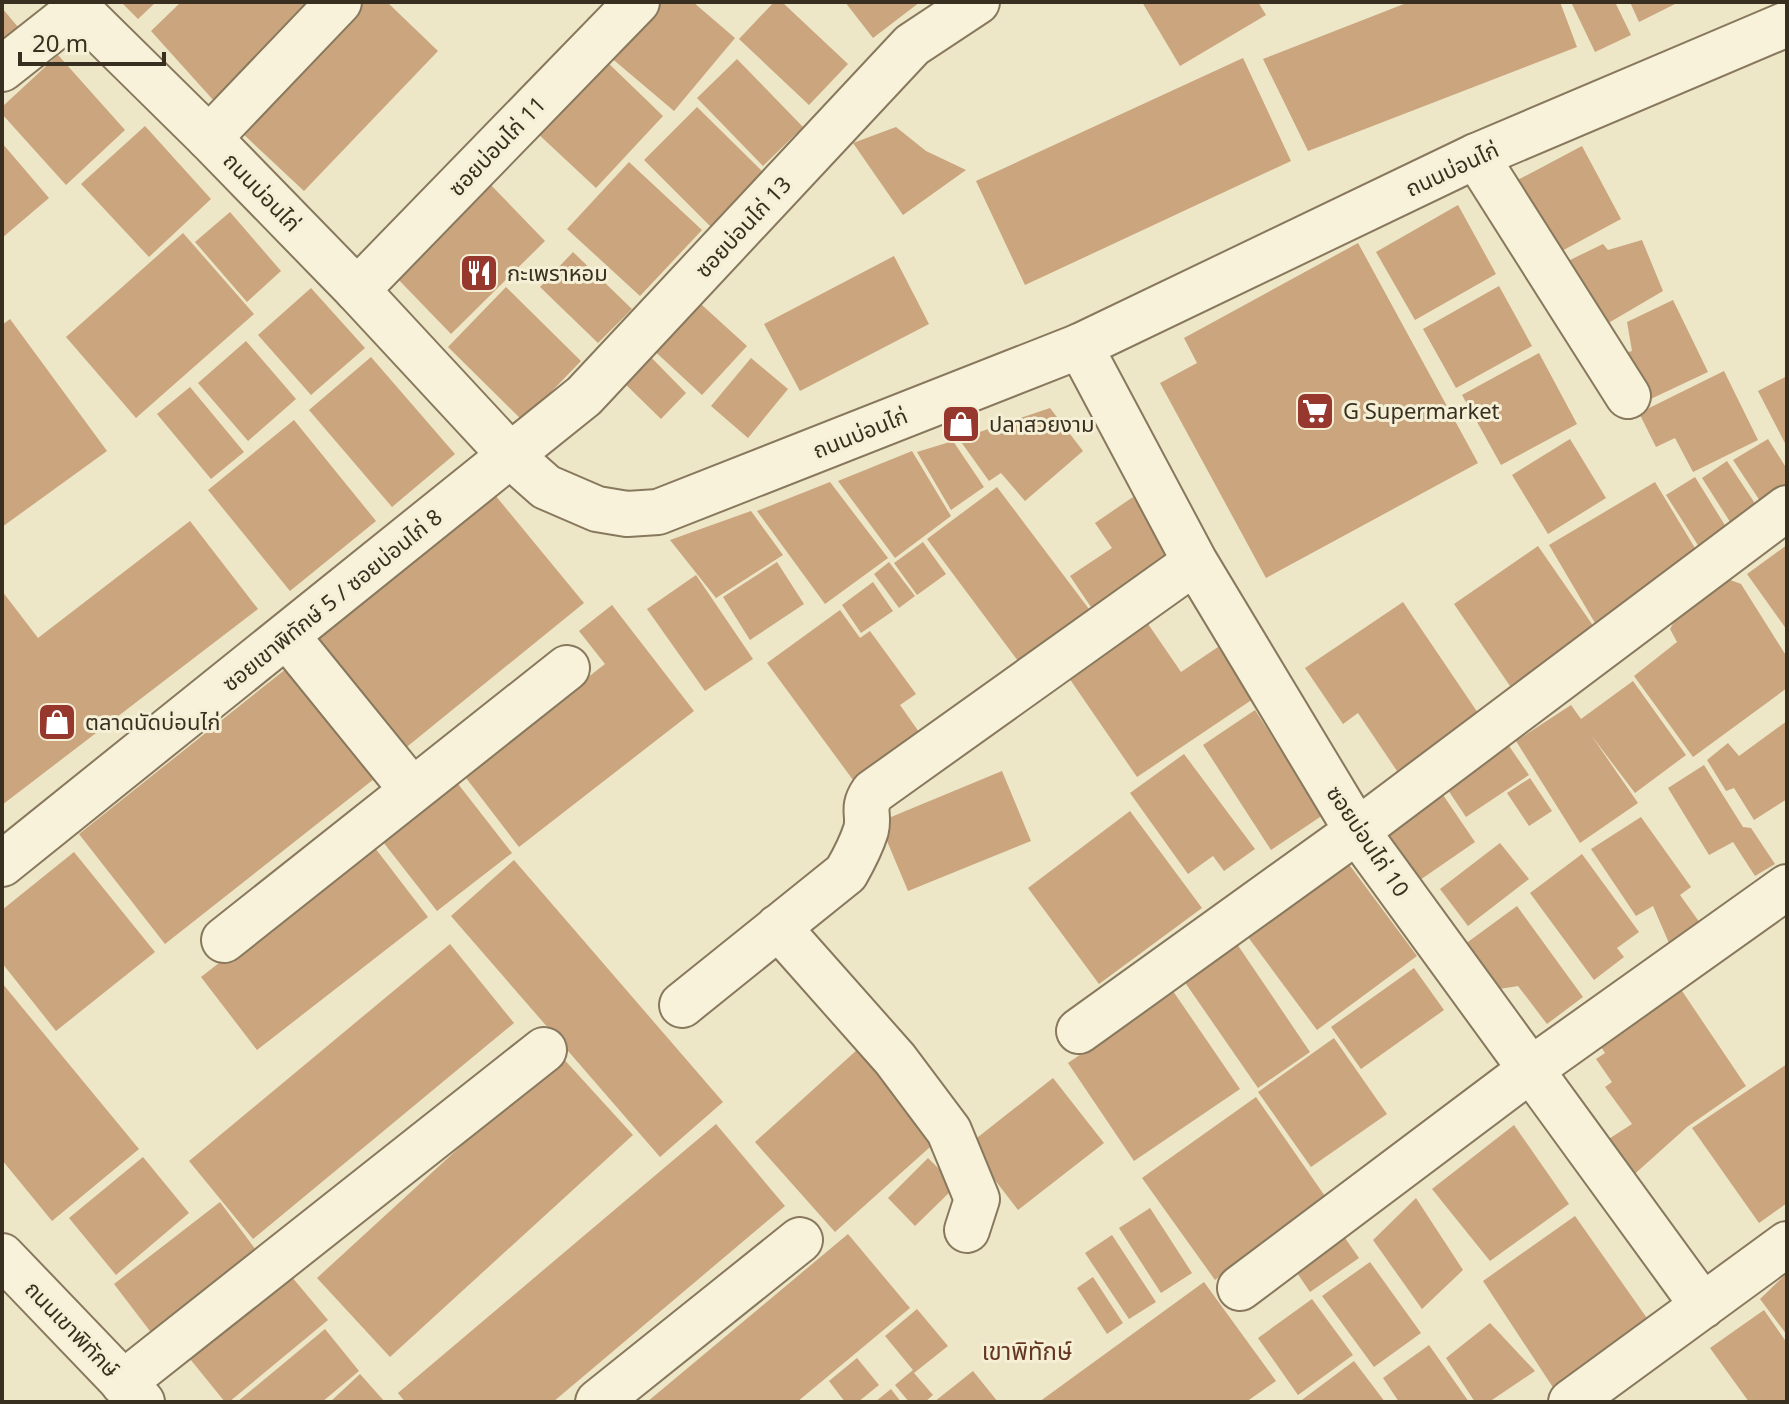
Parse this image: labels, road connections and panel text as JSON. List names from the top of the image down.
{
  "streets": {
    "street": [
      "ซอยบ่อนไก่ 11",
      "ถนนบ่อนไก่",
      "ซอยบ่อนไก่ 13",
      "ซอยเขาพิทักษ์ 5 / ซอยบ่อนไก่ 8",
      "ซอยบ่อนไก่ 10",
      "ถนนเขาพิทักษ์"
    ]
  },
  "crossings": [
    ["ซอยบ่อนไก่ 11", "ถนนบ่อนไก่"],
    ["ถนนบ่อนไก่", "ซอยบ่อนไก่ 13"],
    ["ถนนบ่อนไก่", "ซอยเขาพิทักษ์ 5 / ซอยบ่อนไก่ 8"],
    ["ถนนบ่อนไก่", "ซอยบ่อนไก่ 10"],
    ["ซอยบ่อนไก่ 13", "ซอยเขาพิทักษ์ 5 / ซอยบ่อนไก่ 8"]
  ],
  "districts": ["เขาพิทักษ์"],
  "places": {
    "restaurant": ["กะเพราหอม"],
    "supermarket": ["G Supermarket"],
    "shop": ["ปลาสวยงาม", "ตลาดนัดบ่อนไก่"]
  },
  "scale_bar": "20 m"
}
